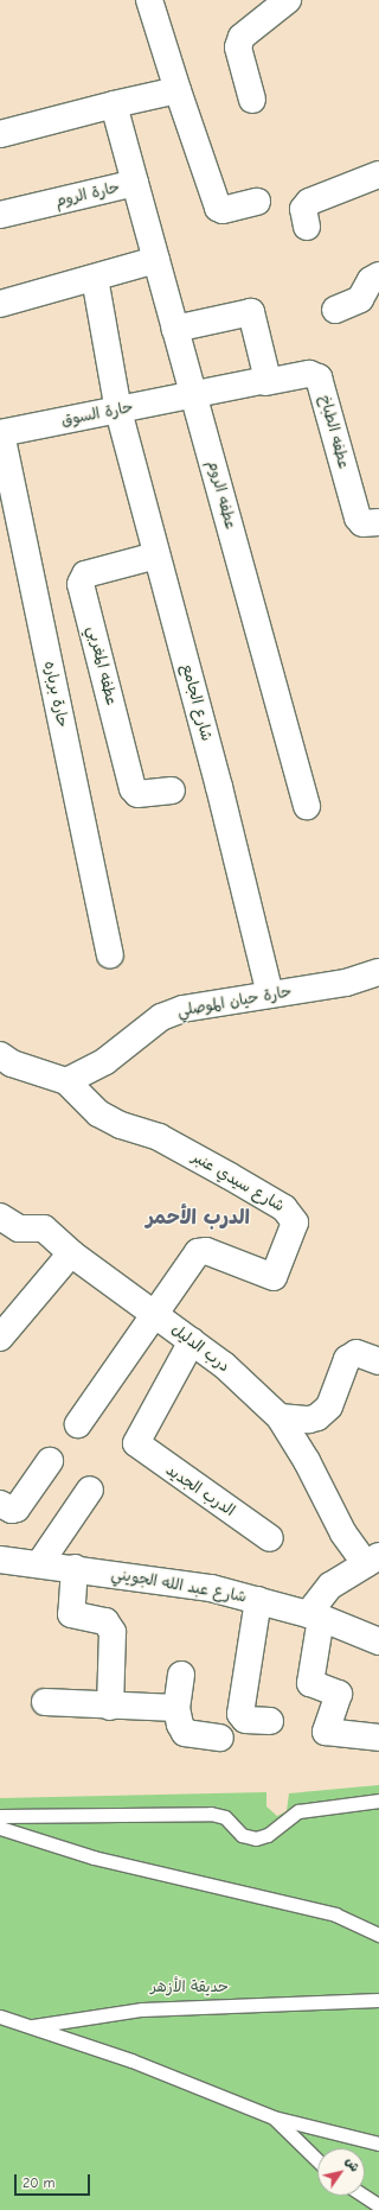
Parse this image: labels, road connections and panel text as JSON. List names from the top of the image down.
{
  "streets": {
    "street": [
      "حارة الروم",
      "حارة السوق",
      "عطفه الطباخ",
      "عطفه الروم",
      "عطفه المغربي",
      "حارة برباره",
      "شارع الجامع",
      "حارة حيان الموصلي",
      "شارع سيدي عنبر",
      "درب الدليل",
      "الدرب الجديد",
      "شارع عبد الله الجويني"
    ]
  },
  "crossings": [
    ["حارة الروم", "عطفه الروم"],
    ["حارة السوق", "عطفه الطباخ"],
    ["حارة السوق", "عطفه الروم"],
    ["حارة السوق", "حارة برباره"],
    ["حارة السوق", "شارع الجامع"],
    ["عطفه المغربي", "شارع الجامع"],
    ["شارع الجامع", "حارة حيان الموصلي"],
    ["حارة حيان الموصلي", "شارع سيدي عنبر"],
    ["شارع سيدي عنبر", "درب الدليل"],
    ["درب الدليل", "الدرب الجديد"]
  ],
  "districts": ["الدرب الأحمر"],
  "parks": ["حديقة الأزهر"],
  "scale_bar": "20 m",
  "north": "top right"
}
